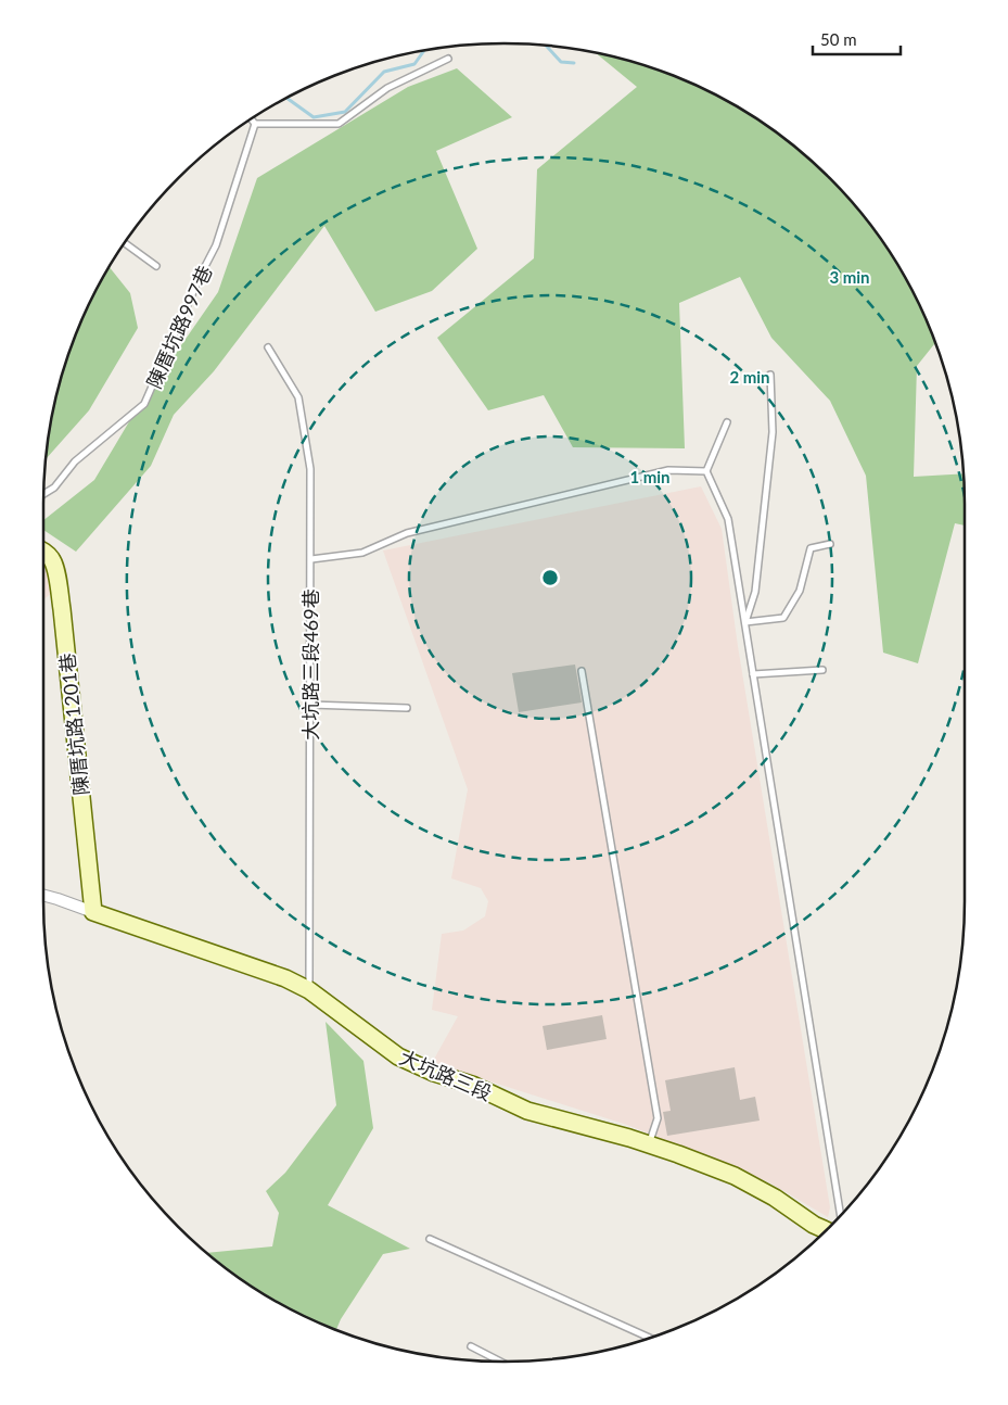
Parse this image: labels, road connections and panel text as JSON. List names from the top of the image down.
{
  "streets": {
    "street": ["陳厝坑路1201巷", "大坑路三段"],
    "lane": ["陳厝坑路997巷", "大坑路三段469巷"]
  },
  "crossings": [
    ["大坑路三段469巷", "大坑路三段"],
    ["陳厝坑路1201巷", "大坑路三段"]
  ],
  "scale_bar": "50 m",
  "rings": ["3 min", "2 min", "1 min"]
}
